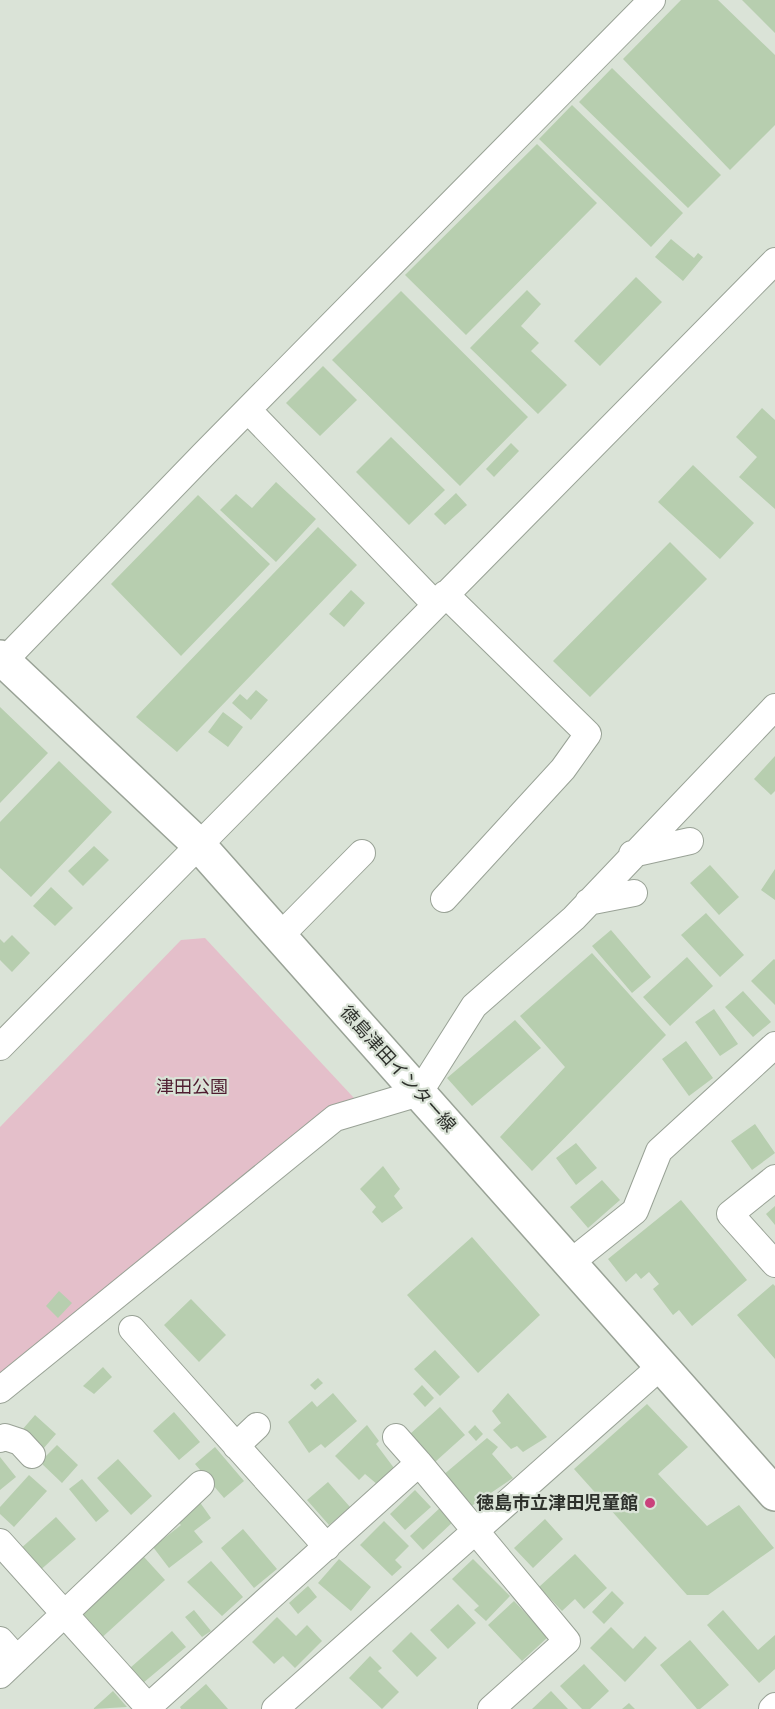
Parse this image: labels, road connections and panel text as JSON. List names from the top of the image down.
{
  "streets": {
    "main road": ["徳島津田インター線"]
  },
  "parks": ["津田公園"],
  "places": ["徳島市立津田児童館"]
}
